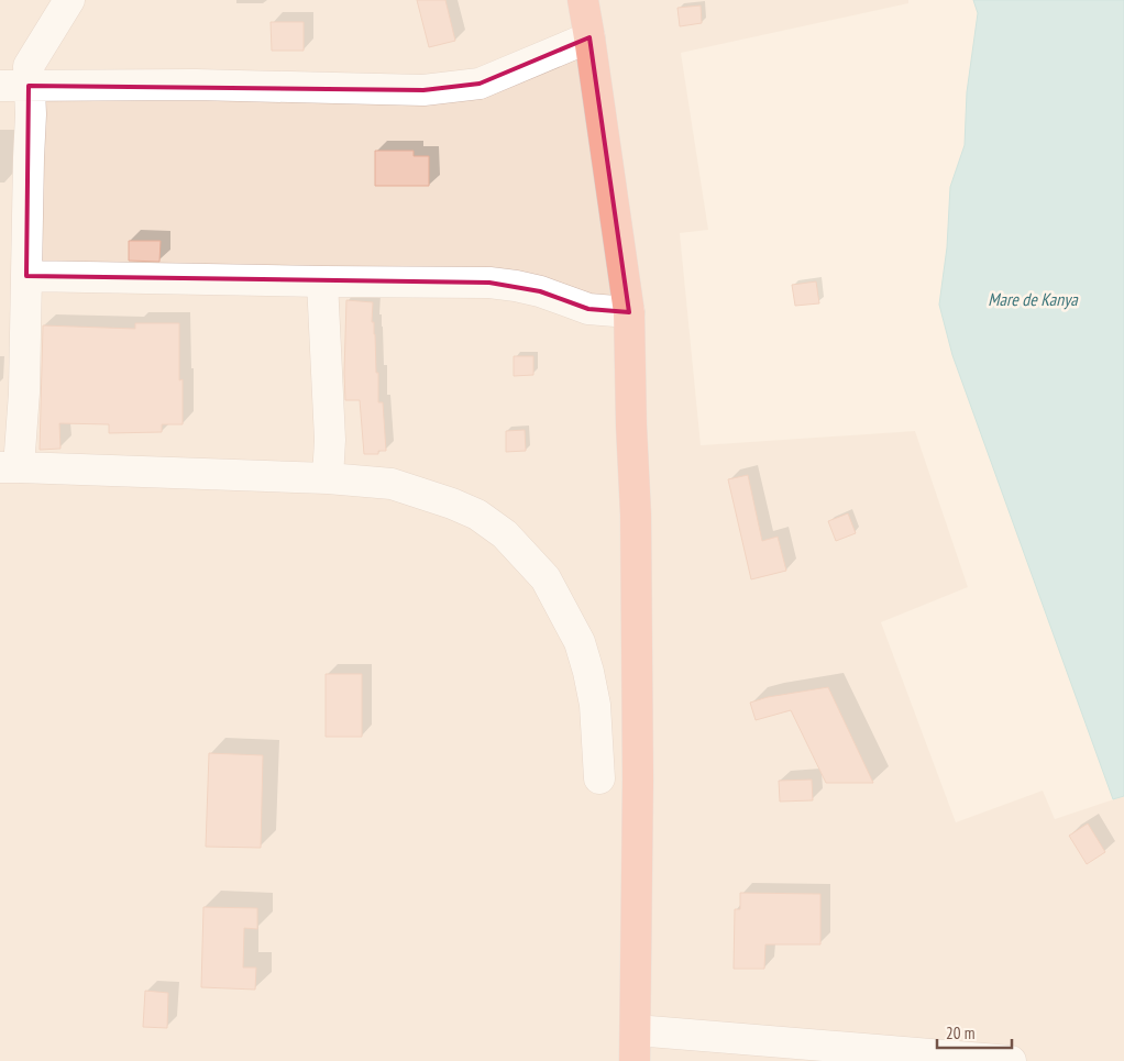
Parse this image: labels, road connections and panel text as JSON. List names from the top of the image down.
{
  "water": ["Mare de Kanya"],
  "scale_bar": "20 m"
}
